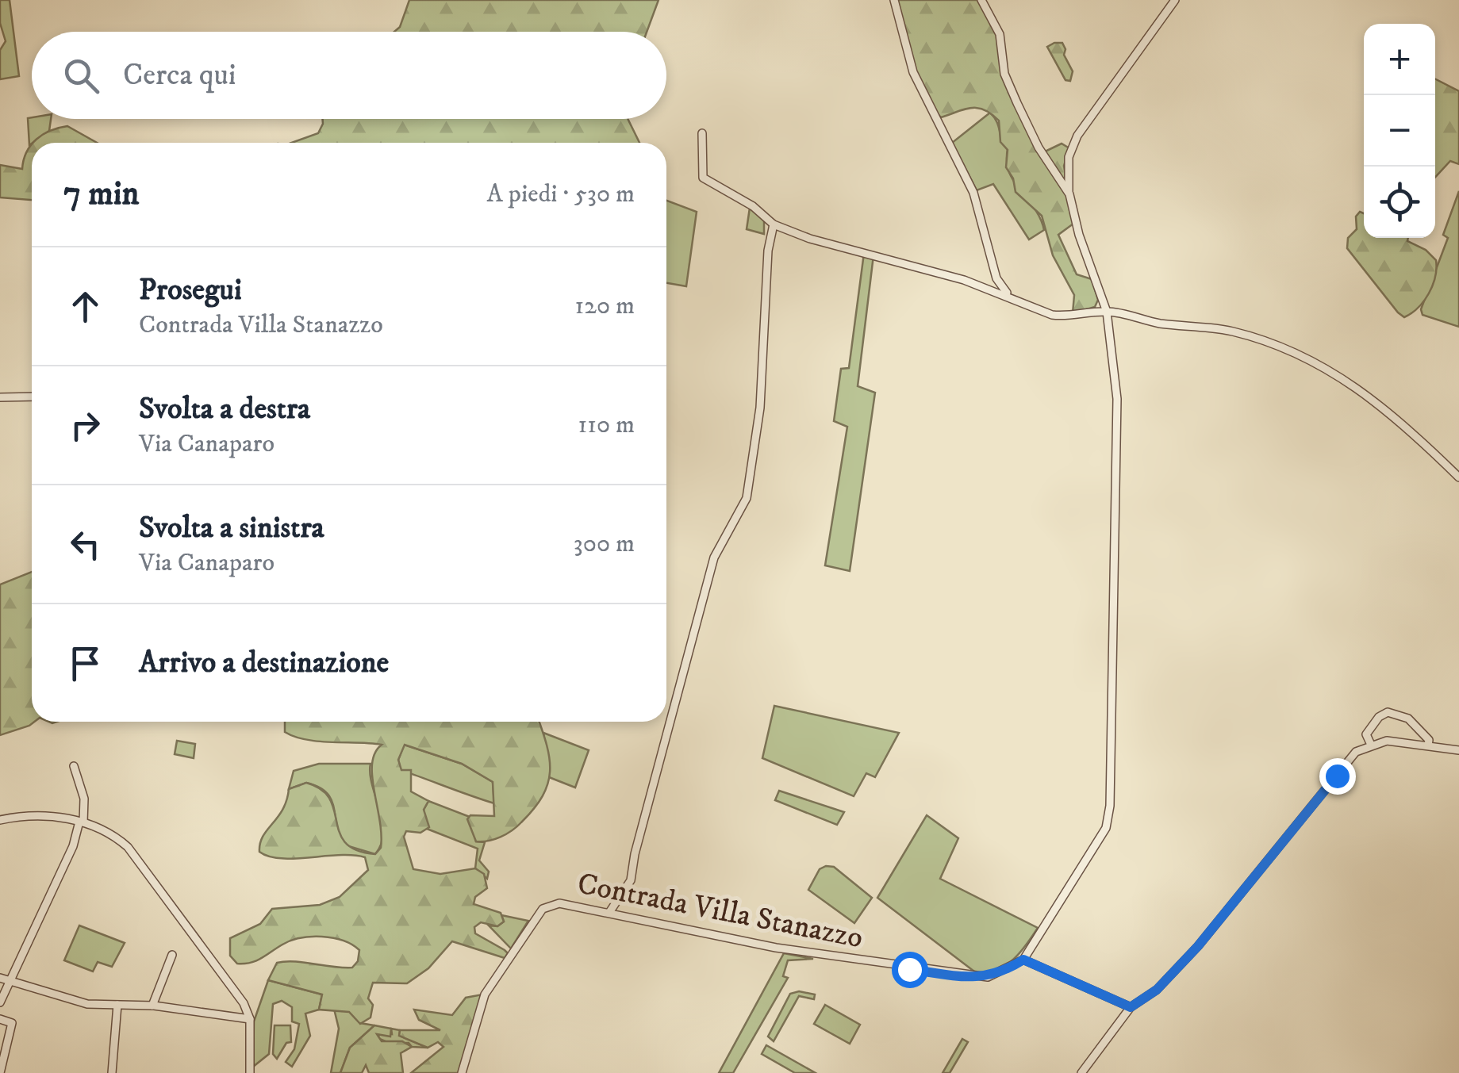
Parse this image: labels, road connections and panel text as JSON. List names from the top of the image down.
{
  "streets": {
    "street": ["Contrada Villa Stanazzo"]
  },
  "page": {
    "map_buttons": ["+", "−"],
    "search": "Cerca qui",
    "heading": ["7 min", "A piedi · 530 m"],
    "list": [
      ["Prosegui", "Contrada Villa Stanazzo", "120 m"],
      ["Svolta a destra", "Via Canaparo", "110 m"],
      ["Svolta a sinistra", "Via Canaparo", "300 m"],
      "Arrivo a destinazione"
    ]
  }
}
